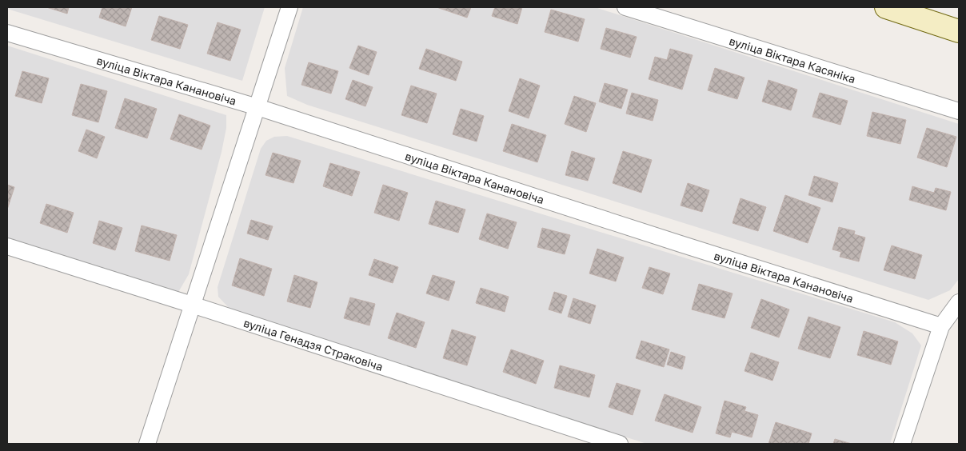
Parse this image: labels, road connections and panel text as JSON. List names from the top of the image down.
{
  "streets": {
    "street": ["вуліца Віктара Касяніка", "вуліца Віктара Канановіча", "вуліца Генадзя Страковіча"]
  }
}
